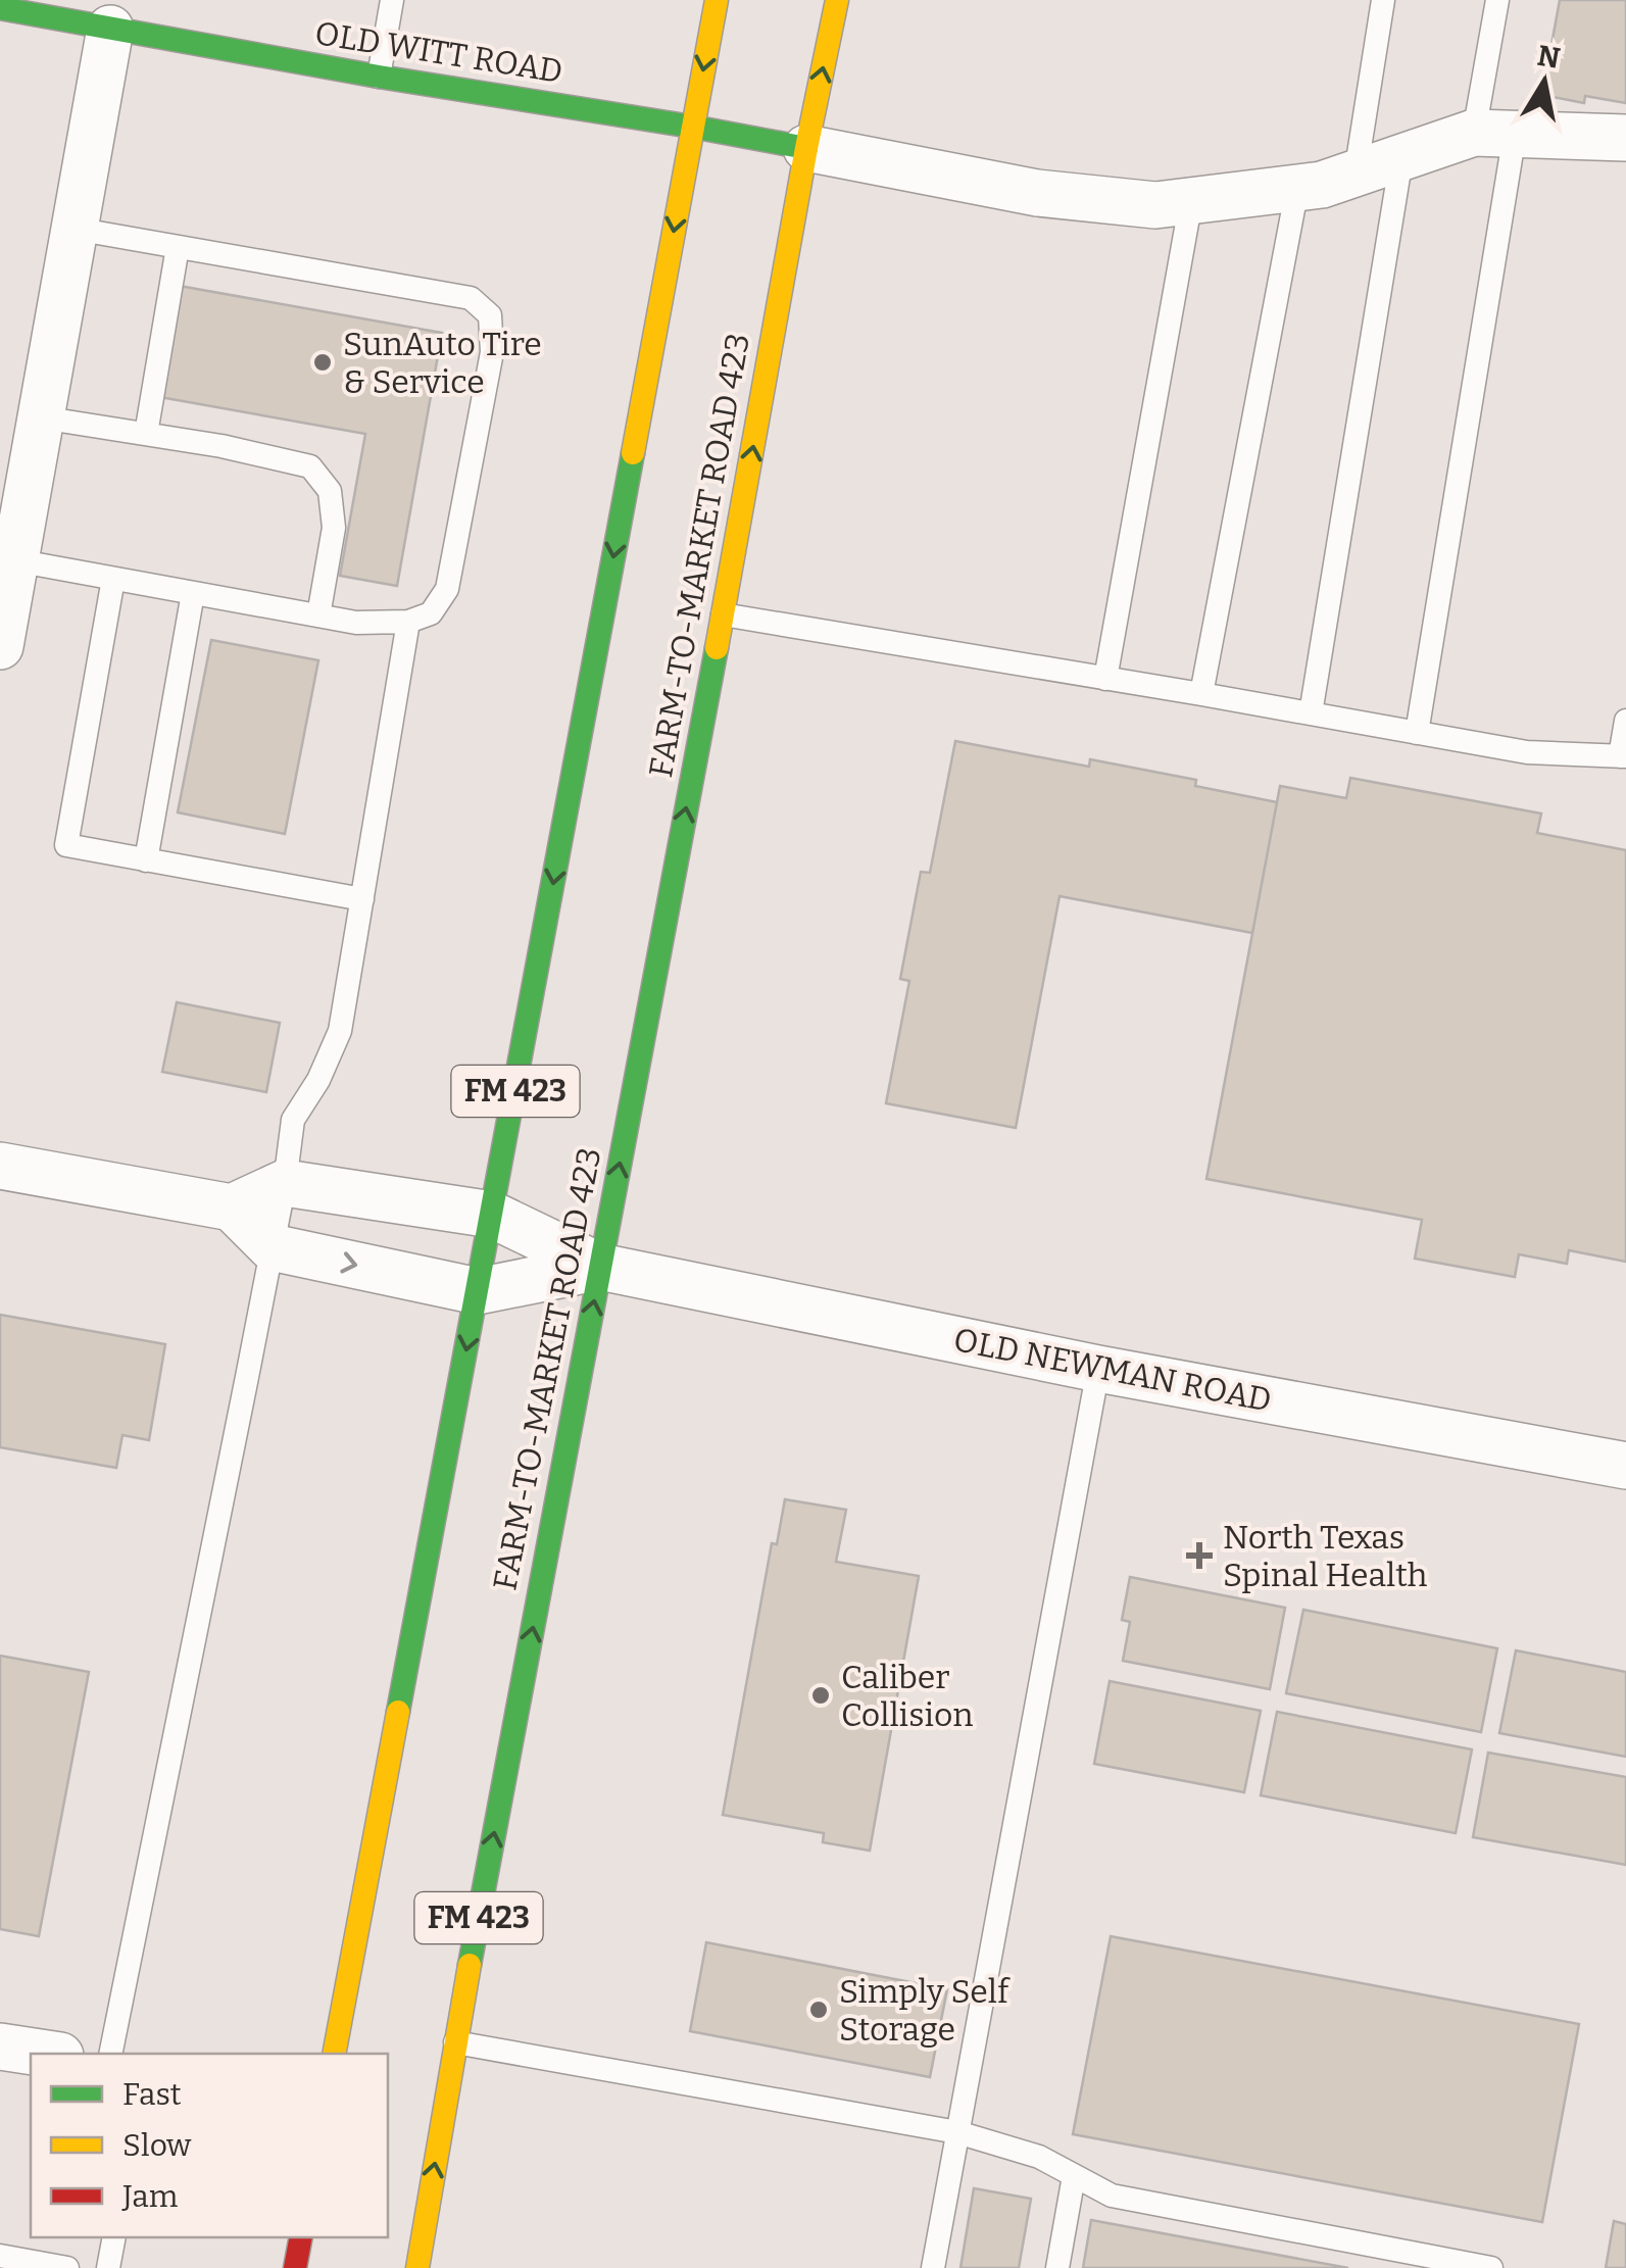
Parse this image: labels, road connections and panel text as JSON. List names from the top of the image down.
{
  "streets": {
    "main road": ["OLD WITT ROAD", "FARM-TO-MARKET ROAD 423", "FM 423"],
    "street": ["OLD NEWMAN ROAD"]
  },
  "crossings": [
    ["OLD WITT ROAD", "FARM-TO-MARKET ROAD 423"],
    ["OLD WITT ROAD", "FM 423"],
    ["FARM-TO-MARKET ROAD 423", "OLD NEWMAN ROAD"]
  ],
  "places": {
    "other": ["SunAuto Tire & Service", "Caliber Collision", "Simply Self Storage"],
    "health": ["North Texas Spinal Health"]
  },
  "legend": ["Fast", "Slow", "Jam"],
  "north": "top"
}
